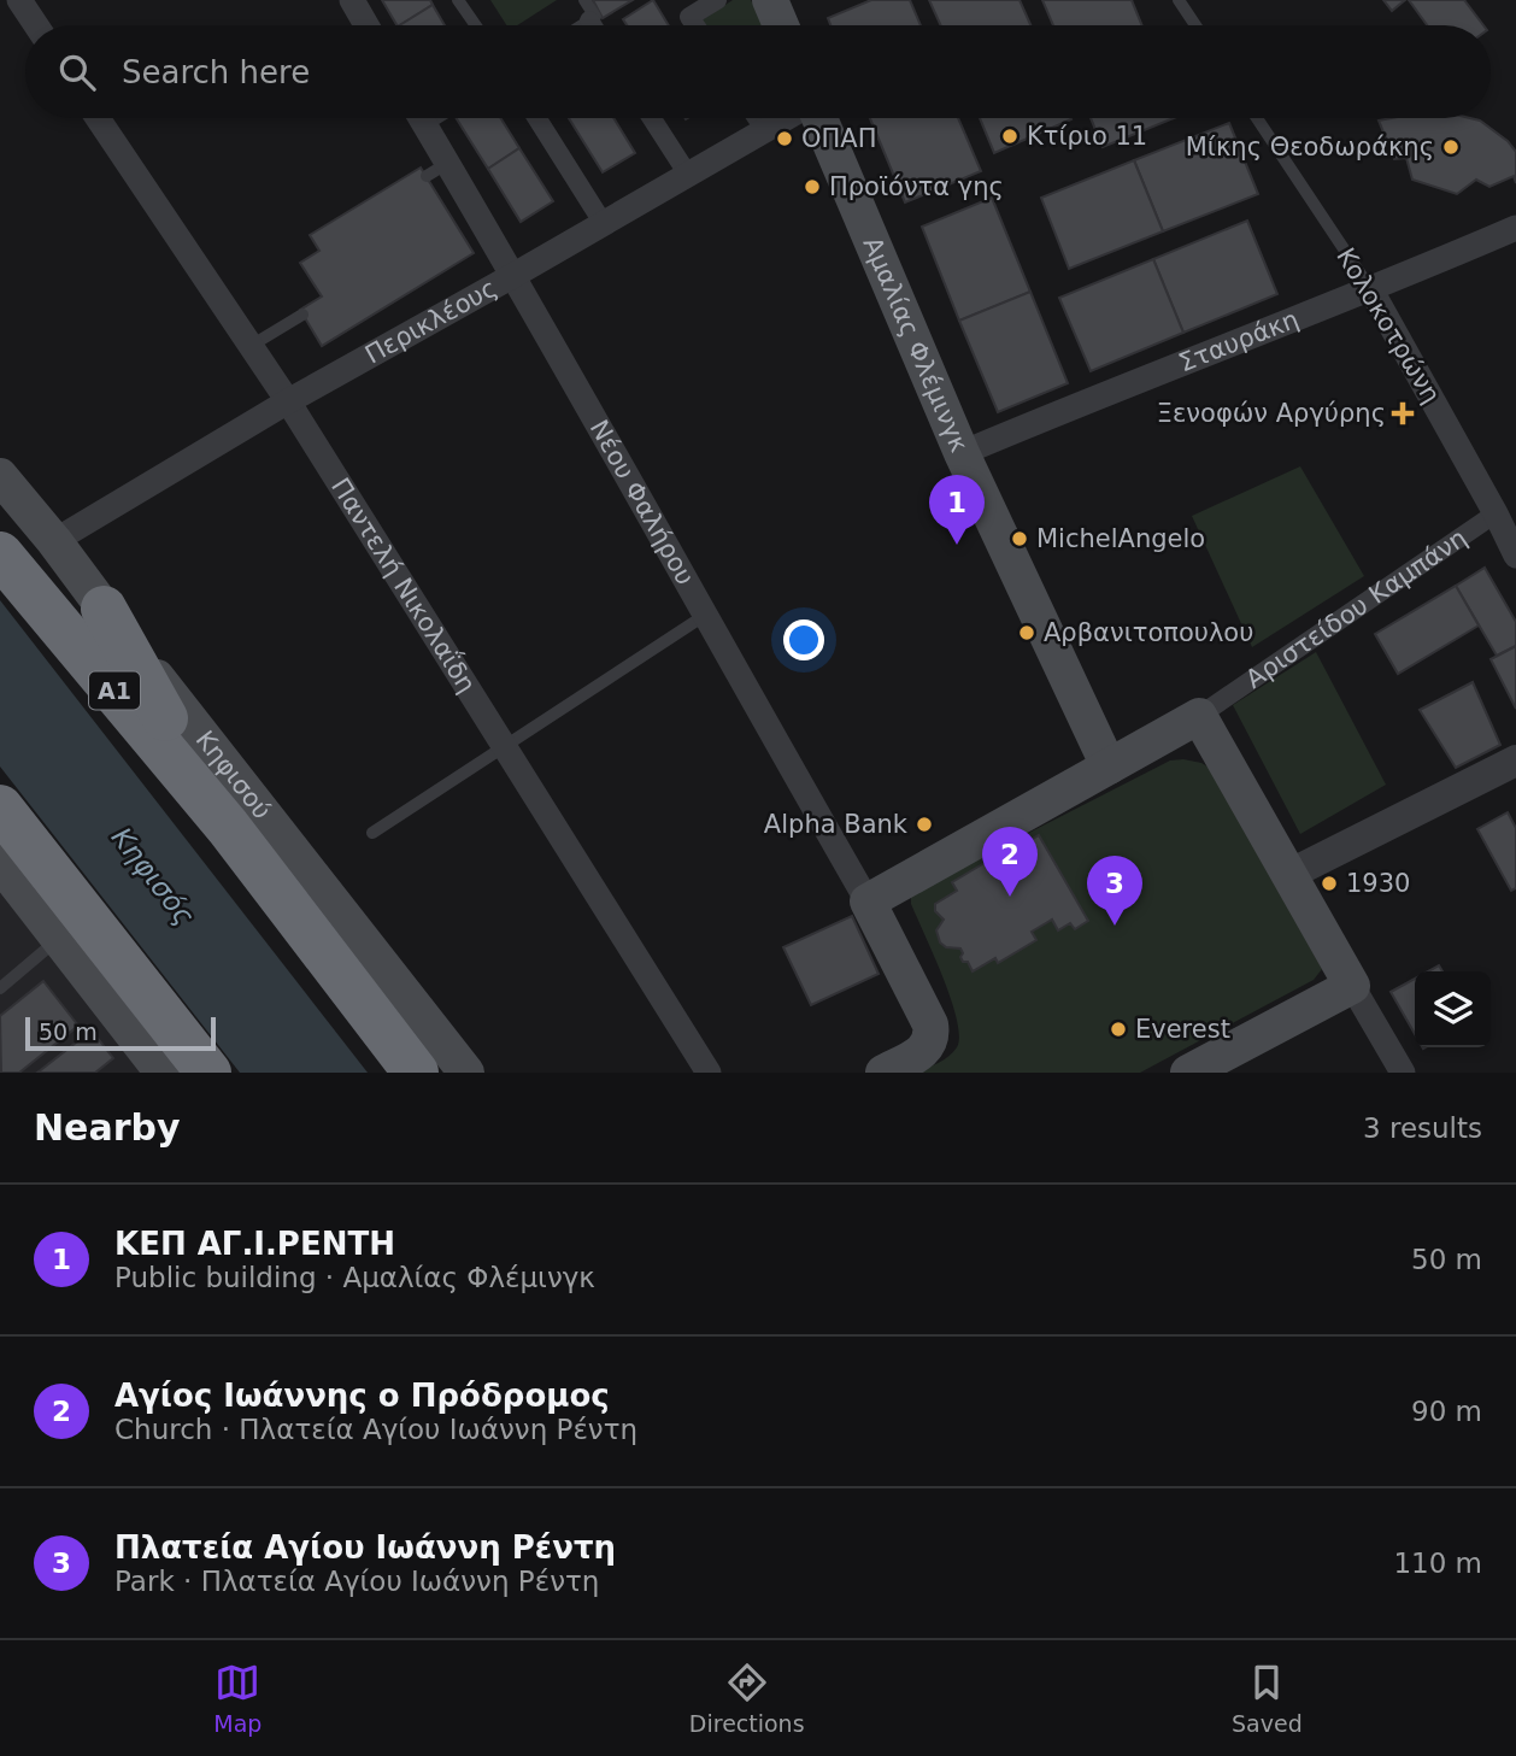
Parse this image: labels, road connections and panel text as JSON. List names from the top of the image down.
{
  "streets": {
    "highway": ["Α1"],
    "main road": ["Αμαλίας Φλέμινγκ", "Κηφισού"],
    "street": [
      "Περικλέους",
      "Κολοκοτρώνη",
      "Σταυράκη",
      "Νέου Φαλήρου",
      "Παντελή Νικολαΐδη",
      "Αριστείδου Καμπάνη"
    ]
  },
  "crossings": [
    ["Περικλέους", "Νέου Φαλήρου"],
    ["Περικλέους", "Παντελή Νικολαΐδη"],
    ["Περικλέους", "Κηφισού"],
    ["Κολοκοτρώνη", "Σταυράκη"],
    ["Κολοκοτρώνη", "Αριστείδου Καμπάνη"],
    ["Σταυράκη", "Αμαλίας Φλέμινγκ"]
  ],
  "water": ["Κηφισός"],
  "places": {
    "other": [
      "Κτίριο 11",
      "ΟΠΑΠ",
      "Μίκης Θεοδωράκης",
      "Προϊόντα γης",
      "MichelAngelo",
      "Αρβανιτοπουλου",
      "Alpha Bank",
      "1930",
      "Everest"
    ],
    "health": ["Ξενοφών Αργύρης"]
  },
  "scale_bar": "50 m",
  "page": {
    "search": "Search here",
    "pins": ["1", "2", "3"],
    "scale": "50 m",
    "heading": ["Nearby", "3 results"],
    "list": [
      {
        "mark": "1",
        "name": "ΚΕΠ ΑΓ.Ι.ΡΕΝΤΗ",
        "note": "Public building · Αμαλίας Φλέμινγκ",
        "value": "50 m"
      },
      {
        "mark": "2",
        "name": "Αγίος Ιωάννης ο Πρόδρομος",
        "note": "Church · Πλατεία Αγίου Ιωάννη Ρέντη",
        "value": "90 m"
      },
      {
        "mark": "3",
        "name": "Πλατεία Αγίου Ιωάννη Ρέντη",
        "note": "Park · Πλατεία Αγίου Ιωάννη Ρέντη",
        "value": "110 m"
      }
    ],
    "nav": ["Map", "Directions", "Saved"]
  }
}
